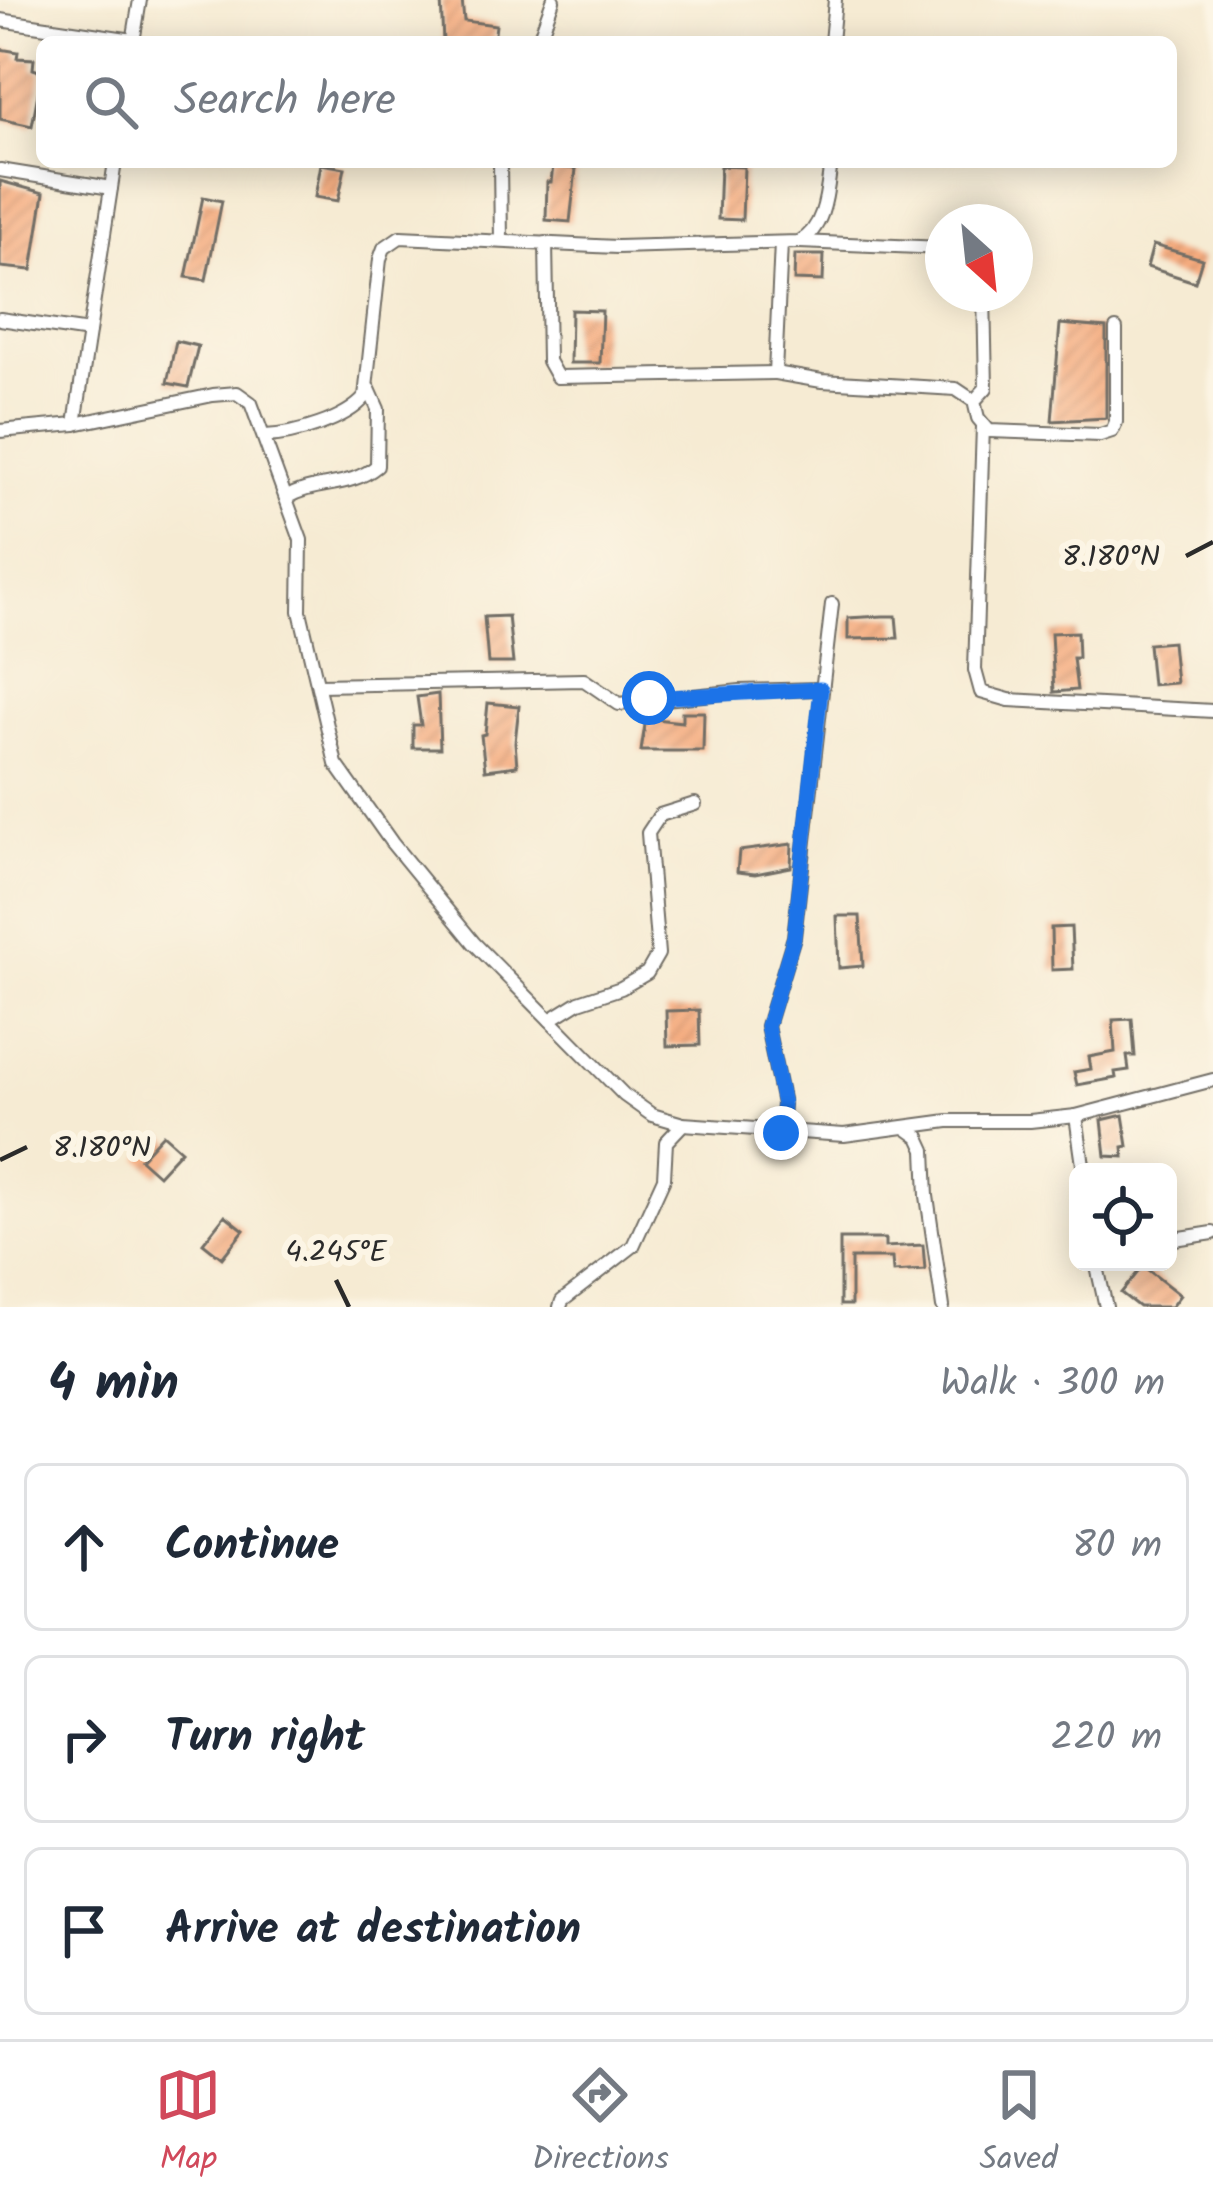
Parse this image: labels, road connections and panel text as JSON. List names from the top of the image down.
{
  "north": "bottom right",
  "page": {
    "search": "Search here",
    "heading": ["4 min", "Walk · 300 m"],
    "list": [
      ["Continue", "80 m"],
      ["Turn right", "220 m"],
      "Arrive at destination"
    ],
    "nav": ["Map", "Directions", "Saved"]
  },
  "coordinates": ["8.180°N", "4.245°E"]
}
